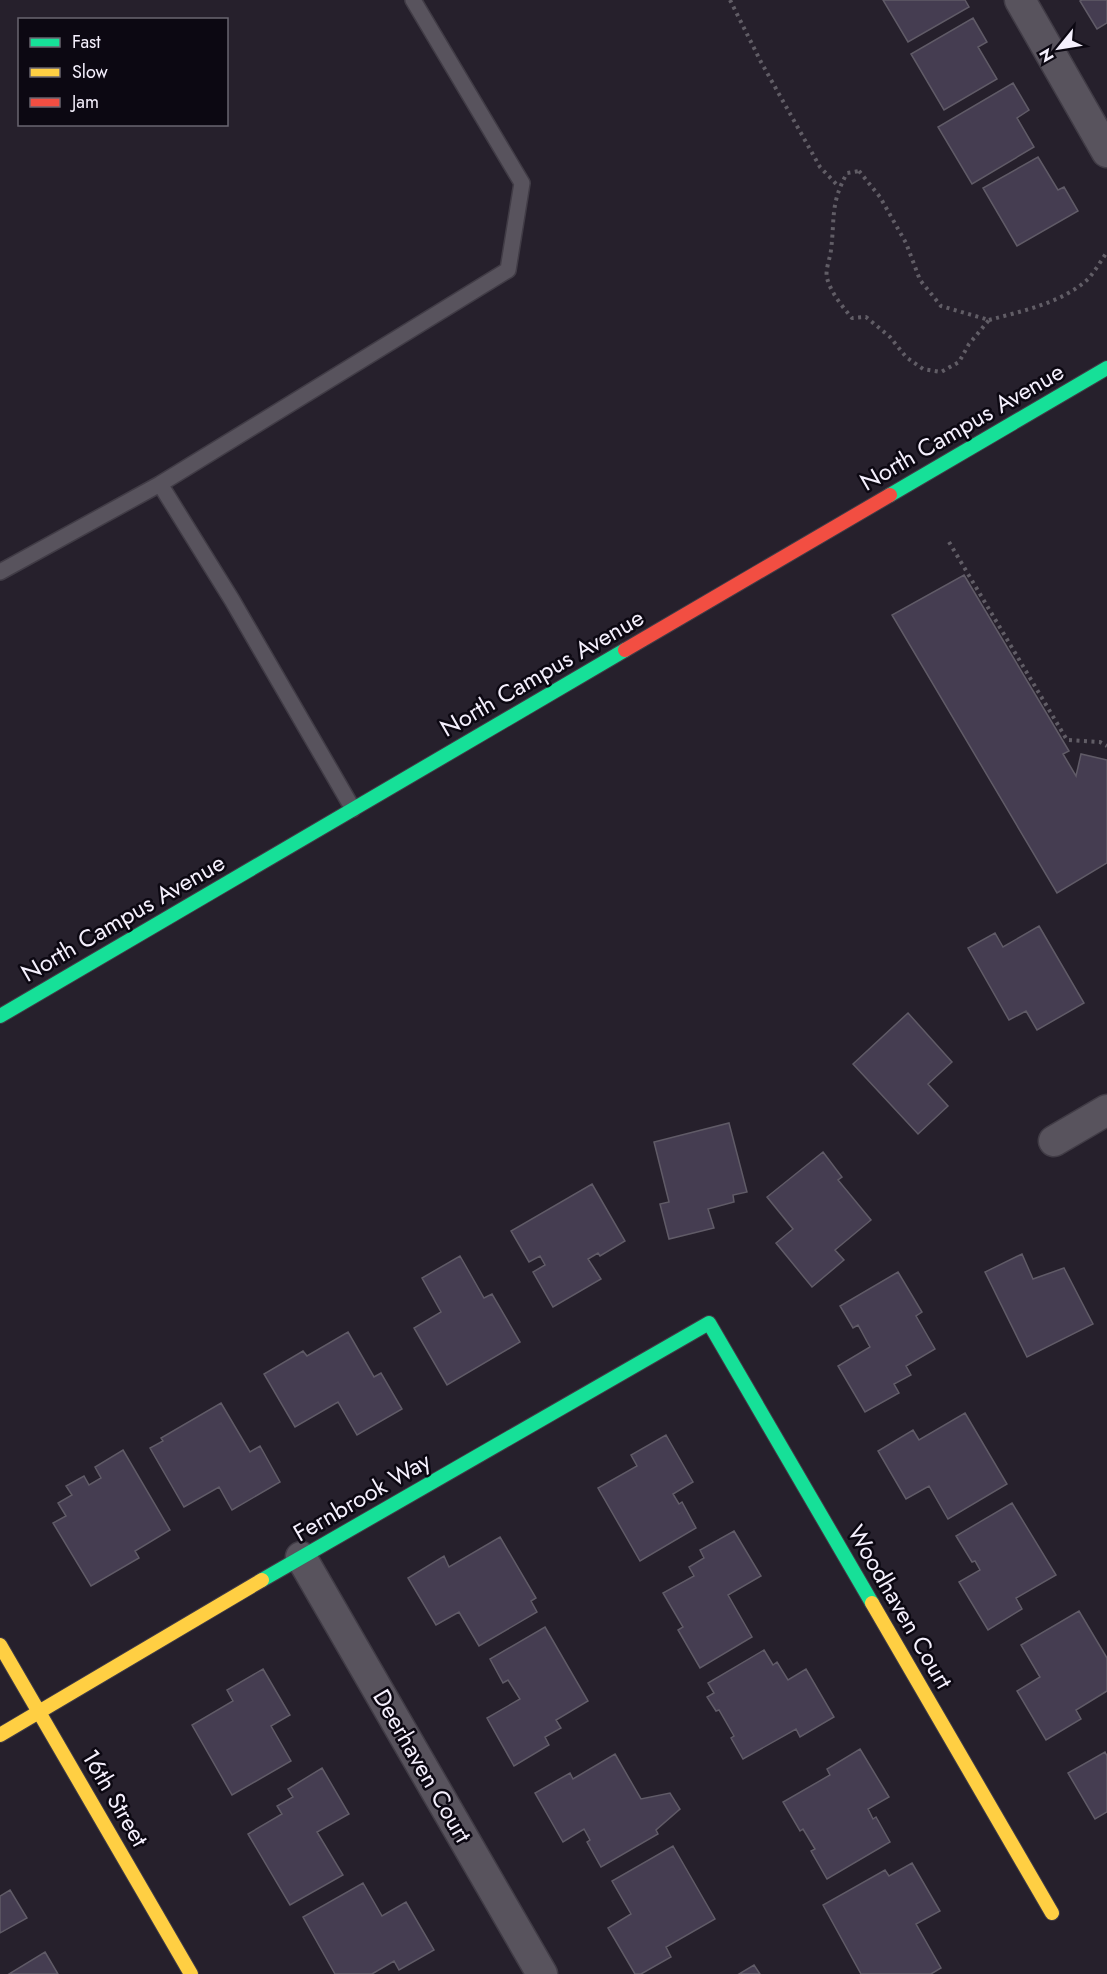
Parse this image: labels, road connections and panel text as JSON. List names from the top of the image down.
{
  "streets": {
    "main road": [
      "North Campus Avenue",
      "Fernbrook Way",
      "Woodhaven Court",
      "16th Street"
    ],
    "street": ["Deerhaven Court"]
  },
  "crossings": [
    ["Fernbrook Way", "Woodhaven Court"],
    ["Fernbrook Way", "Deerhaven Court"],
    ["Fernbrook Way", "16th Street"]
  ],
  "legend": ["Fast", "Slow", "Jam"],
  "north": "bottom left"
}
